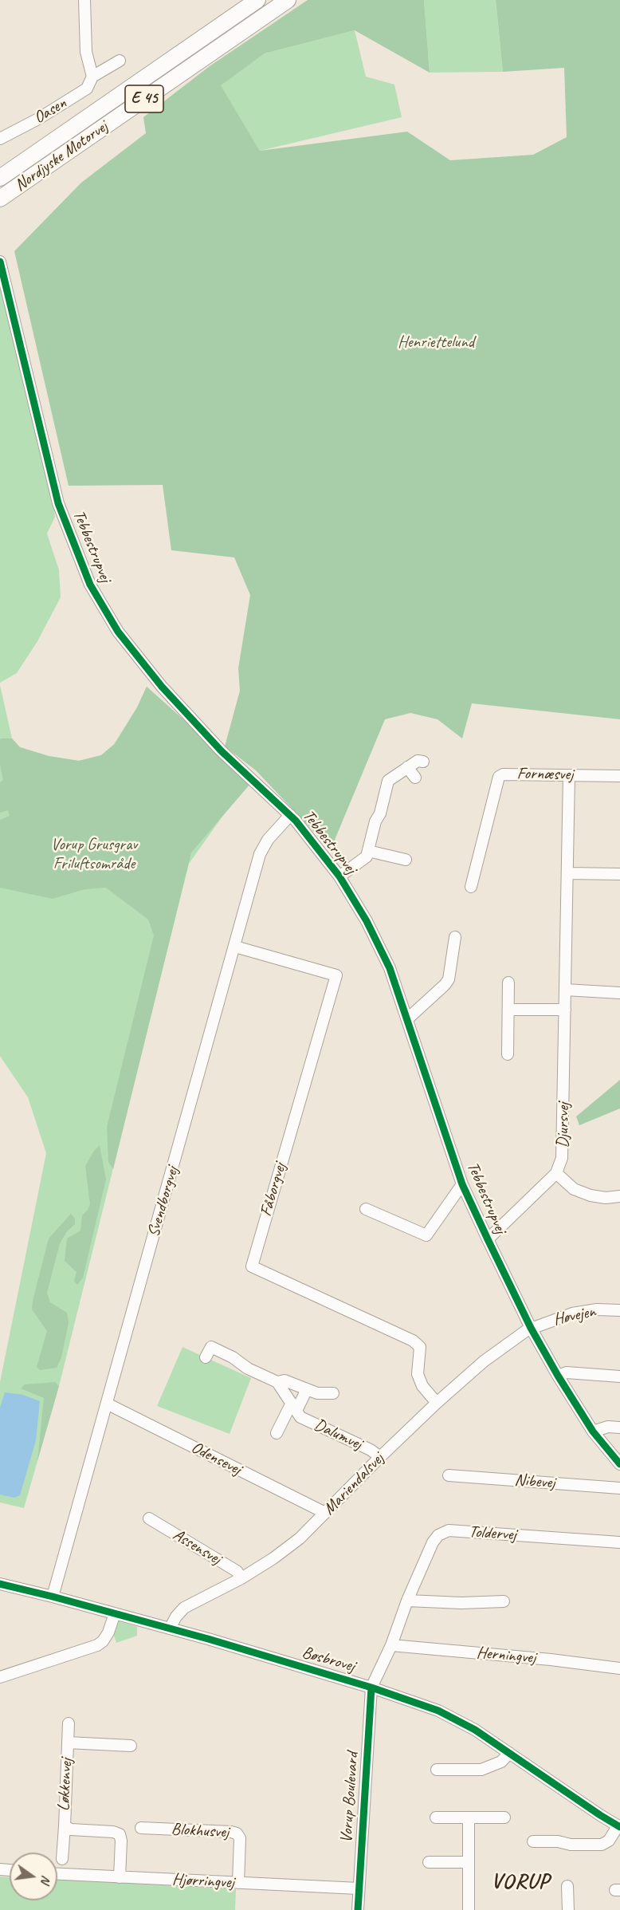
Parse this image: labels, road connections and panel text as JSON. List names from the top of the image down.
{
  "streets": {
    "highway": ["E 45", "Nordjyske Motorvej"],
    "street": [
      "Oasen",
      "Tebbestrupvej",
      "Fornæsvej",
      "Djursvej",
      "Fåborgvej",
      "Svendborgvej",
      "Høvejen",
      "Dalumvej",
      "Odensevej",
      "Nibevej",
      "Mariendalsvej",
      "Toldervej",
      "Assensvej",
      "Herningvej",
      "Bøsbrovej",
      "Løkkenvej",
      "Vorup Boulevard",
      "Blokhusvej",
      "Hjørringvej"
    ]
  },
  "crossings": [
    ["Tebbestrupvej", "Djursvej"],
    ["Tebbestrupvej", "Svendborgvej"],
    ["Tebbestrupvej", "Høvejen"],
    ["Tebbestrupvej", "Mariendalsvej"],
    ["Fornæsvej", "Djursvej"],
    ["Fåborgvej", "Svendborgvej"],
    ["Fåborgvej", "Mariendalsvej"],
    ["Svendborgvej", "Odensevej"],
    ["Svendborgvej", "Bøsbrovej"],
    ["Høvejen", "Mariendalsvej"],
    ["Dalumvej", "Mariendalsvej"],
    ["Odensevej", "Mariendalsvej"],
    ["Mariendalsvej", "Assensvej"],
    ["Mariendalsvej", "Bøsbrovej"],
    ["Toldervej", "Herningvej"],
    ["Toldervej", "Bøsbrovej"],
    ["Toldervej", "Vorup Boulevard"],
    ["Bøsbrovej", "Vorup Boulevard"],
    ["Løkkenvej", "Hjørringvej"],
    ["Vorup Boulevard", "Hjørringvej"],
    ["Blokhusvej", "Hjørringvej"]
  ],
  "districts": ["VORUP"],
  "parks": ["Henriettelund", "Vorup Grusgrav Friluftsområde"],
  "north": "right"
}
